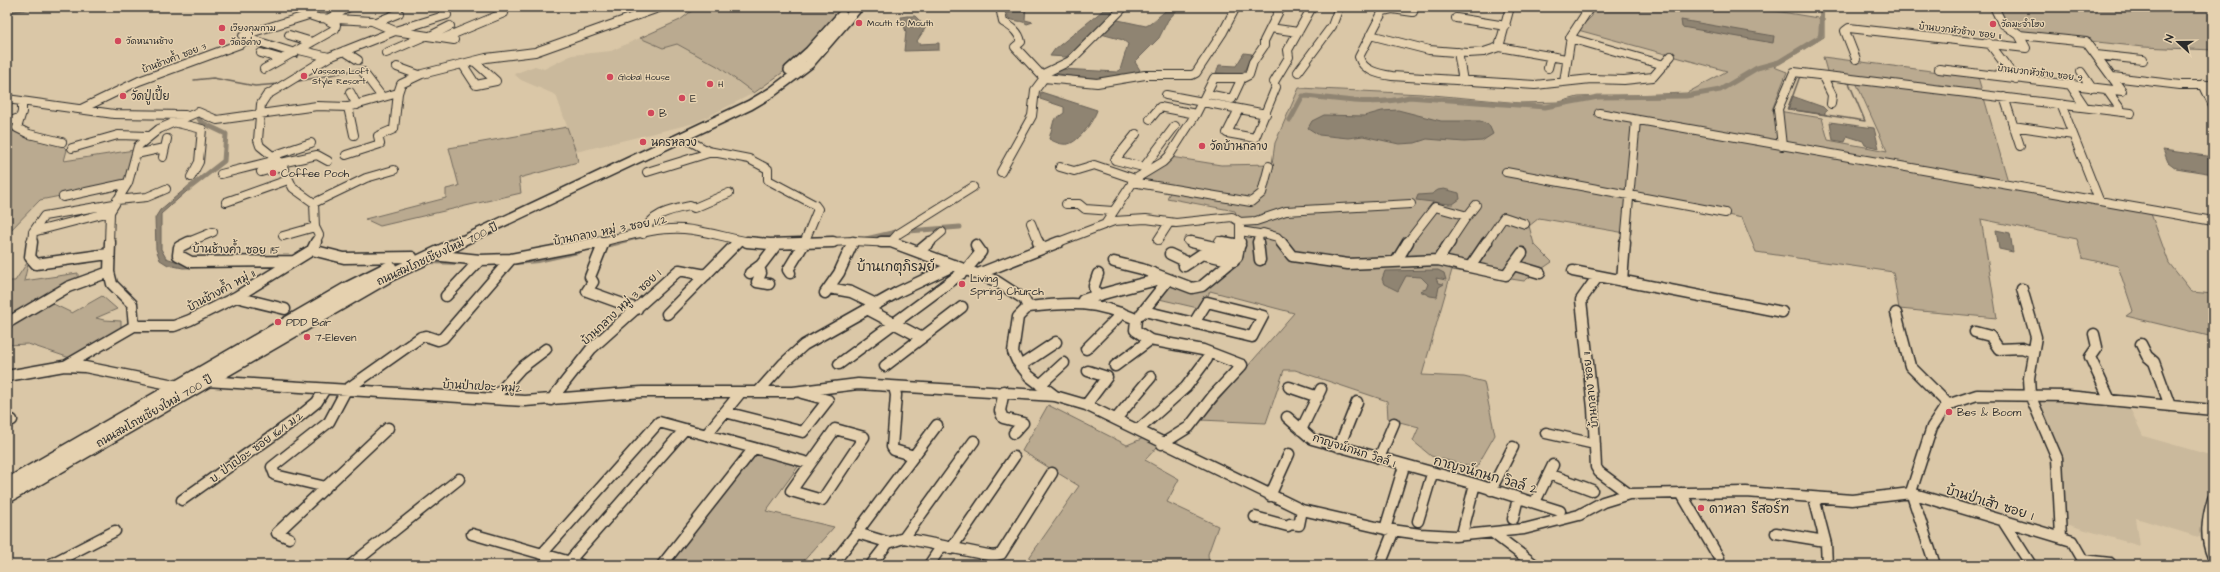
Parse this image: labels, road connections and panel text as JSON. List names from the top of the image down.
{
  "streets": {
    "main road": ["ถนนสมโภชเชียงใหม่ 700 ปี"],
    "street": [
      "บ้านบวกหัวช้าง ซอย 11",
      "บ้านช้างค้ำ ซอย 3",
      "บ้านบวกหัวช้าง ซอย 9",
      "บ้านกลาง หมู่ 3 ซอย 1/2",
      "บ้านช้างค้ำ ซอย 15",
      "บ้านช้างค้ำ หมู่ 11",
      "บ้านกลาง หมู่ 3 ซอย 1",
      "บ้านป่าเปอะ หมู่2",
      "บ้านกลาง ซอย 11",
      "บ. ป่าเปอะ ซอย 16/1 ม.2",
      "กาญจน์กนก วิลล์ 1",
      "กาญจน์กนก วิลล์ 2",
      "บ้านป่าเส้า ซอย 1"
    ]
  },
  "crossings": [
    ["บ้านกลาง หมู่ 3 ซอย 1/2", "ถนนสมโภชเชียงใหม่ 700 ปี"],
    ["บ้านช้างค้ำ ซอย 15", "บ้านช้างค้ำ หมู่ 11"],
    ["ถนนสมโภชเชียงใหม่ 700 ปี", "บ้านป่าเปอะ หมู่2"],
    ["บ้านกลาง หมู่ 3 ซอย 1", "บ้านป่าเปอะ หมู่2"],
    ["บ้านป่าเปอะ หมู่2", "บ. ป่าเปอะ ซอย 16/1 ม.2"],
    ["กาญจน์กนก วิลล์ 1", "กาญจน์กนก วิลล์ 2"]
  ],
  "districts": ["บ้านเกตุภิรมย์"],
  "places": [
    "Mouth to Mouth",
    "วัดมะจำโฮง",
    "เวียงกุมกาม",
    "วัดหนานช้าง",
    "วัดอีค่าง",
    "Vassana Loft Style Resort",
    "Global House",
    "H",
    "วัดปู่เปี้ย",
    "E",
    "B",
    "นครหลวง",
    "วัดบ้านกลาง",
    "Coffee Pooh",
    "Living Spring Church",
    "PDD Bar",
    "7-Eleven",
    "Bes & Boom",
    "ดาหลา รีสอร์ท"
  ],
  "north": "left"
}
